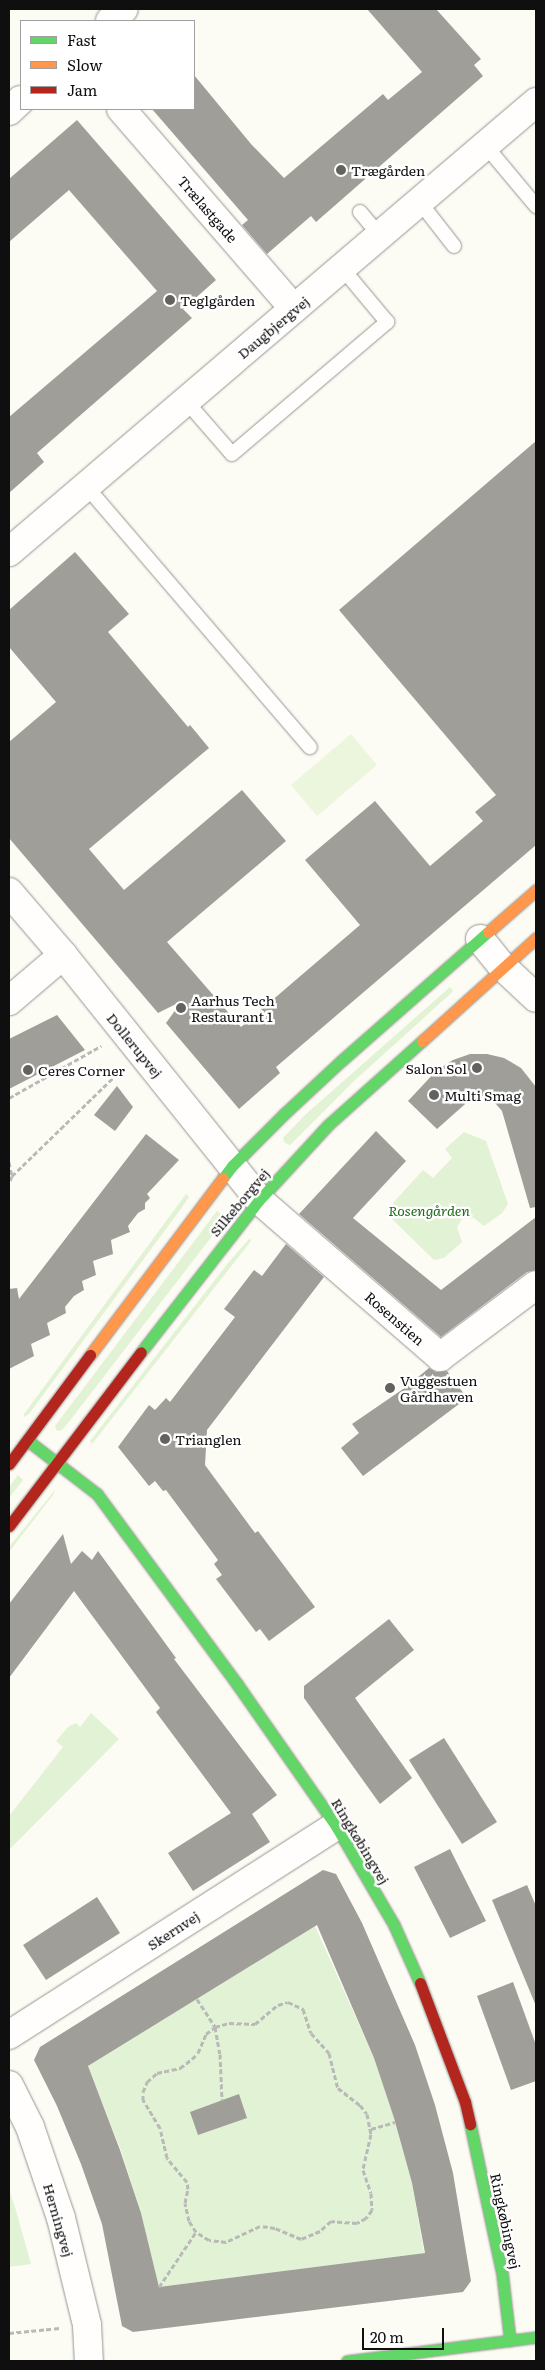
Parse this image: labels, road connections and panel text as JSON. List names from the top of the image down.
{
  "streets": {
    "street": [
      "Trælastgade",
      "Daugbjergvej",
      "Dollerupvej",
      "Silkeborgvej",
      "Rosenstien",
      "Ringkøbingvej",
      "Skernvej",
      "Herningvej"
    ]
  },
  "crossings": [
    ["Trælastgade", "Daugbjergvej"],
    ["Dollerupvej", "Silkeborgvej"],
    ["Dollerupvej", "Rosenstien"],
    ["Silkeborgvej", "Rosenstien"],
    ["Silkeborgvej", "Ringkøbingvej"],
    ["Ringkøbingvej", "Skernvej"]
  ],
  "parks": ["Rosengården"],
  "places": [
    "Trægården",
    "Teglgården",
    "Aarhus Tech Restaurant 1",
    "Salon Sol",
    "Ceres Corner",
    "Multi Smag",
    "Vuggestuen Gårdhaven",
    "Trianglen"
  ],
  "legend": ["Fast", "Slow", "Jam"],
  "scale_bar": "20 m"
}
